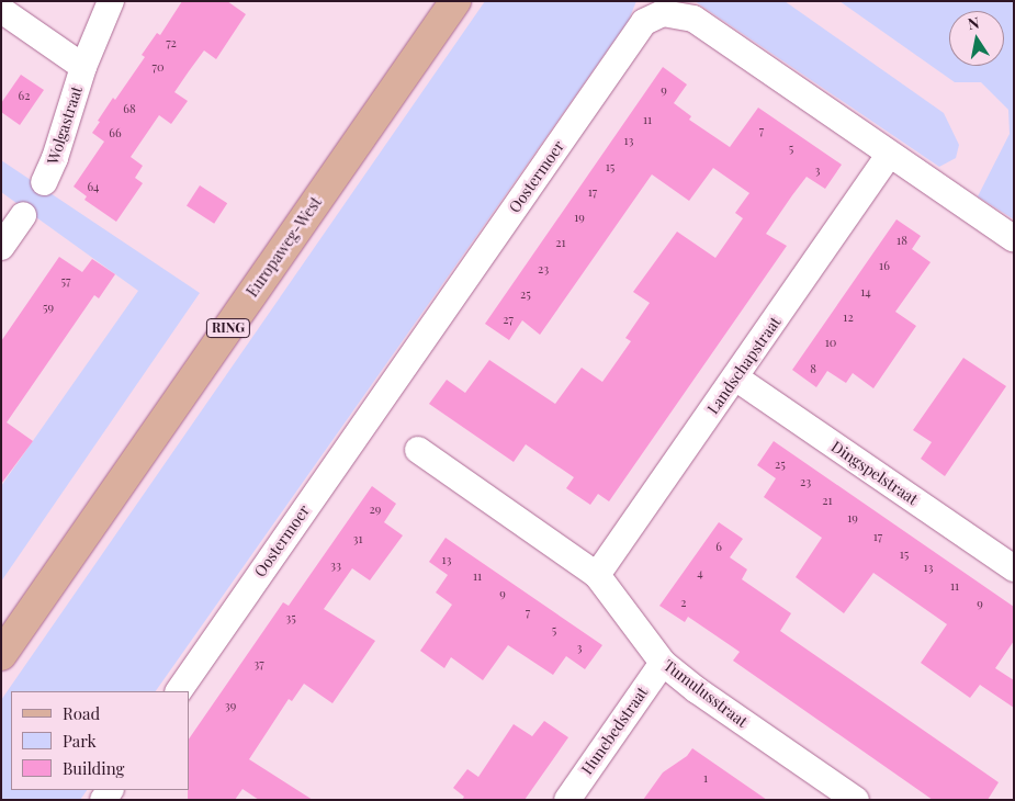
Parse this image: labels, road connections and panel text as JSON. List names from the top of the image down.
{
  "streets": {
    "main road": ["Europaweg-West", "RING"],
    "street": [
      "Wolgastraat",
      "Oostermoer",
      "Landschapstraat",
      "Dingspelstraat",
      "Tumulusstraat",
      "Hunebedstraat"
    ]
  },
  "crossings": [
    ["Oostermoer", "Landschapstraat"],
    ["Landschapstraat", "Dingspelstraat"],
    ["Landschapstraat", "Tumulusstraat"],
    ["Tumulusstraat", "Hunebedstraat"]
  ],
  "house_numbers": [
    "72",
    "70",
    "9",
    "62",
    "68",
    "11",
    "7",
    "66",
    "13",
    "5",
    "15",
    "3",
    "64",
    "17",
    "19",
    "18",
    "21",
    "16",
    "23",
    "57",
    "14",
    "25",
    "59",
    "12",
    "27",
    "10",
    "8",
    "25",
    "23",
    "21",
    "29",
    "19",
    "17",
    "31",
    "6",
    "15",
    "13",
    "33",
    "13",
    "4",
    "11",
    "11",
    "9",
    "2",
    "9",
    "7",
    "35",
    "5",
    "3",
    "37",
    "39",
    "1"
  ],
  "legend": ["Road", "Park", "Building"],
  "north": "top"
}
